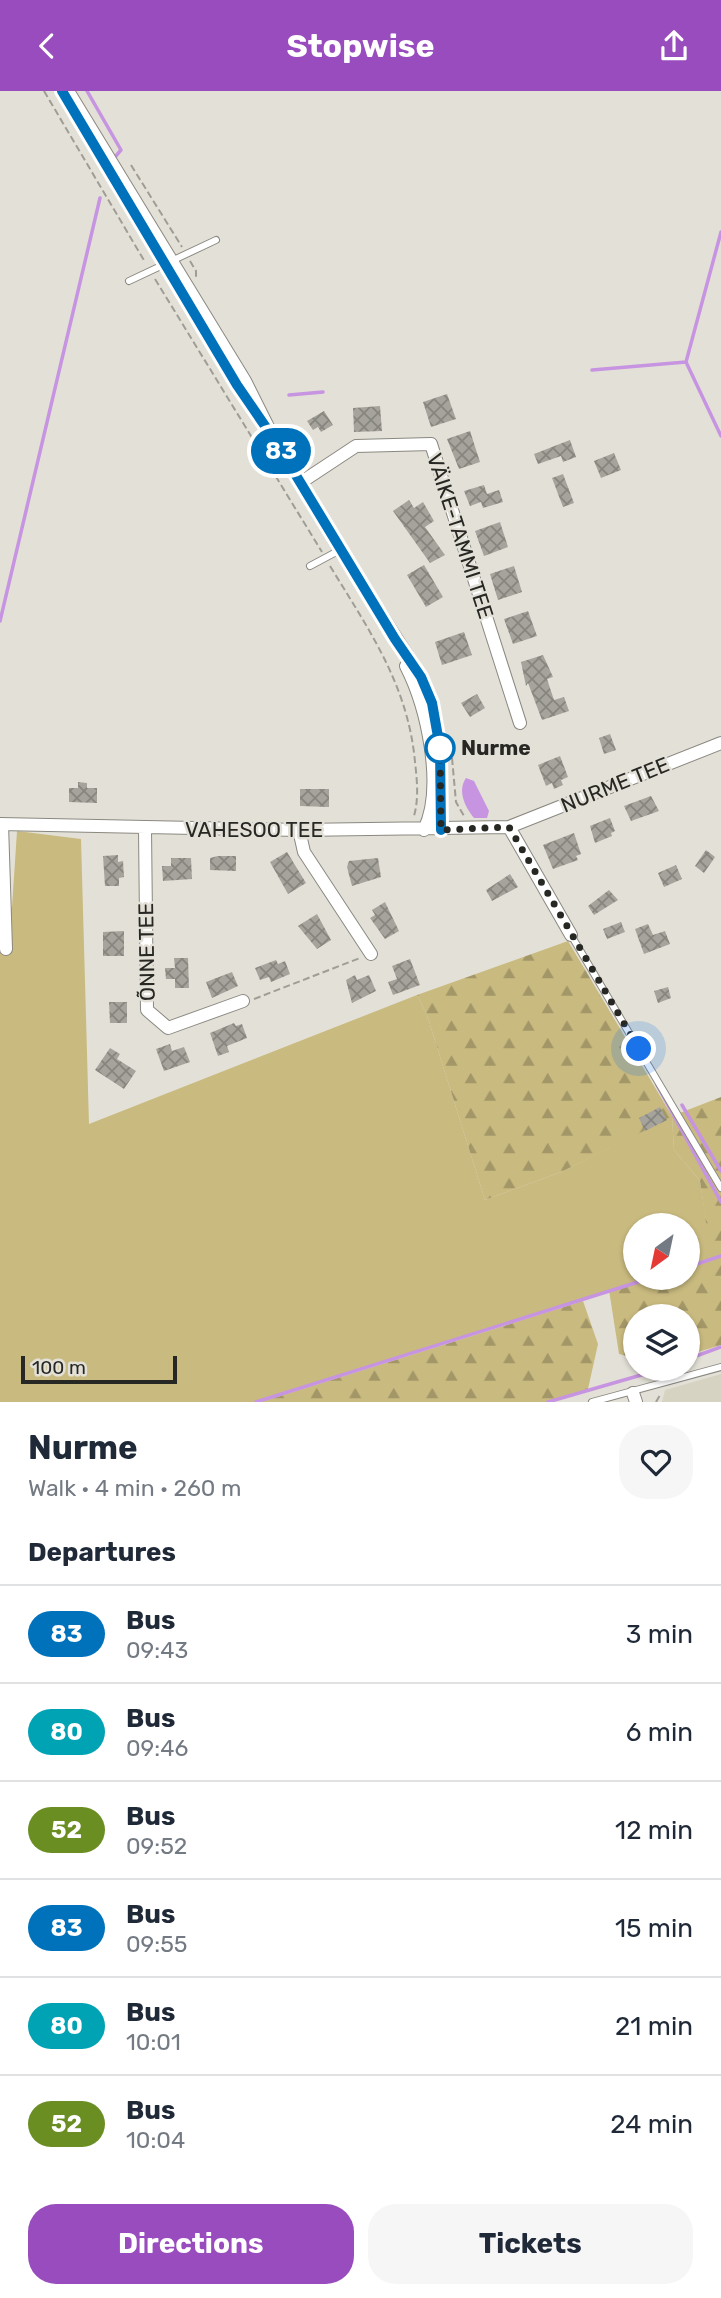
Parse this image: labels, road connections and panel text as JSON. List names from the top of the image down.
{
  "streets": {
    "street": [
      "VÄIKE-TAMMI TEE",
      "NURME TEE",
      "VAHESOO TEE",
      "ÕNNE TEE"
    ]
  },
  "crossings": [
    ["NURME TEE", "VAHESOO TEE"],
    ["VAHESOO TEE", "ÕNNE TEE"]
  ],
  "places": ["Nurme"],
  "lines": ["bus line 83"],
  "scale_bar": "100 m",
  "north": "bottom left",
  "page": {
    "header": "Stopwise",
    "on_map": "83",
    "scale": "100 m",
    "heading": [
      ["Nurme", "Walk · 4 min · 260 m"],
      "Departures"
    ],
    "list": [
      {
        "mark": "83",
        "name": "Bus",
        "note": "09:43",
        "value": "3 min"
      },
      {
        "mark": "80",
        "name": "Bus",
        "note": "09:46",
        "value": "6 min"
      },
      {
        "mark": "52",
        "name": "Bus",
        "note": "09:52",
        "value": "12 min"
      },
      {
        "mark": "83",
        "name": "Bus",
        "note": "09:55",
        "value": "15 min"
      },
      {
        "mark": "80",
        "name": "Bus",
        "note": "10:01",
        "value": "21 min"
      },
      {
        "mark": "52",
        "name": "Bus",
        "note": "10:04",
        "value": "24 min"
      }
    ],
    "buttons": ["Directions", "Tickets"]
  }
}
